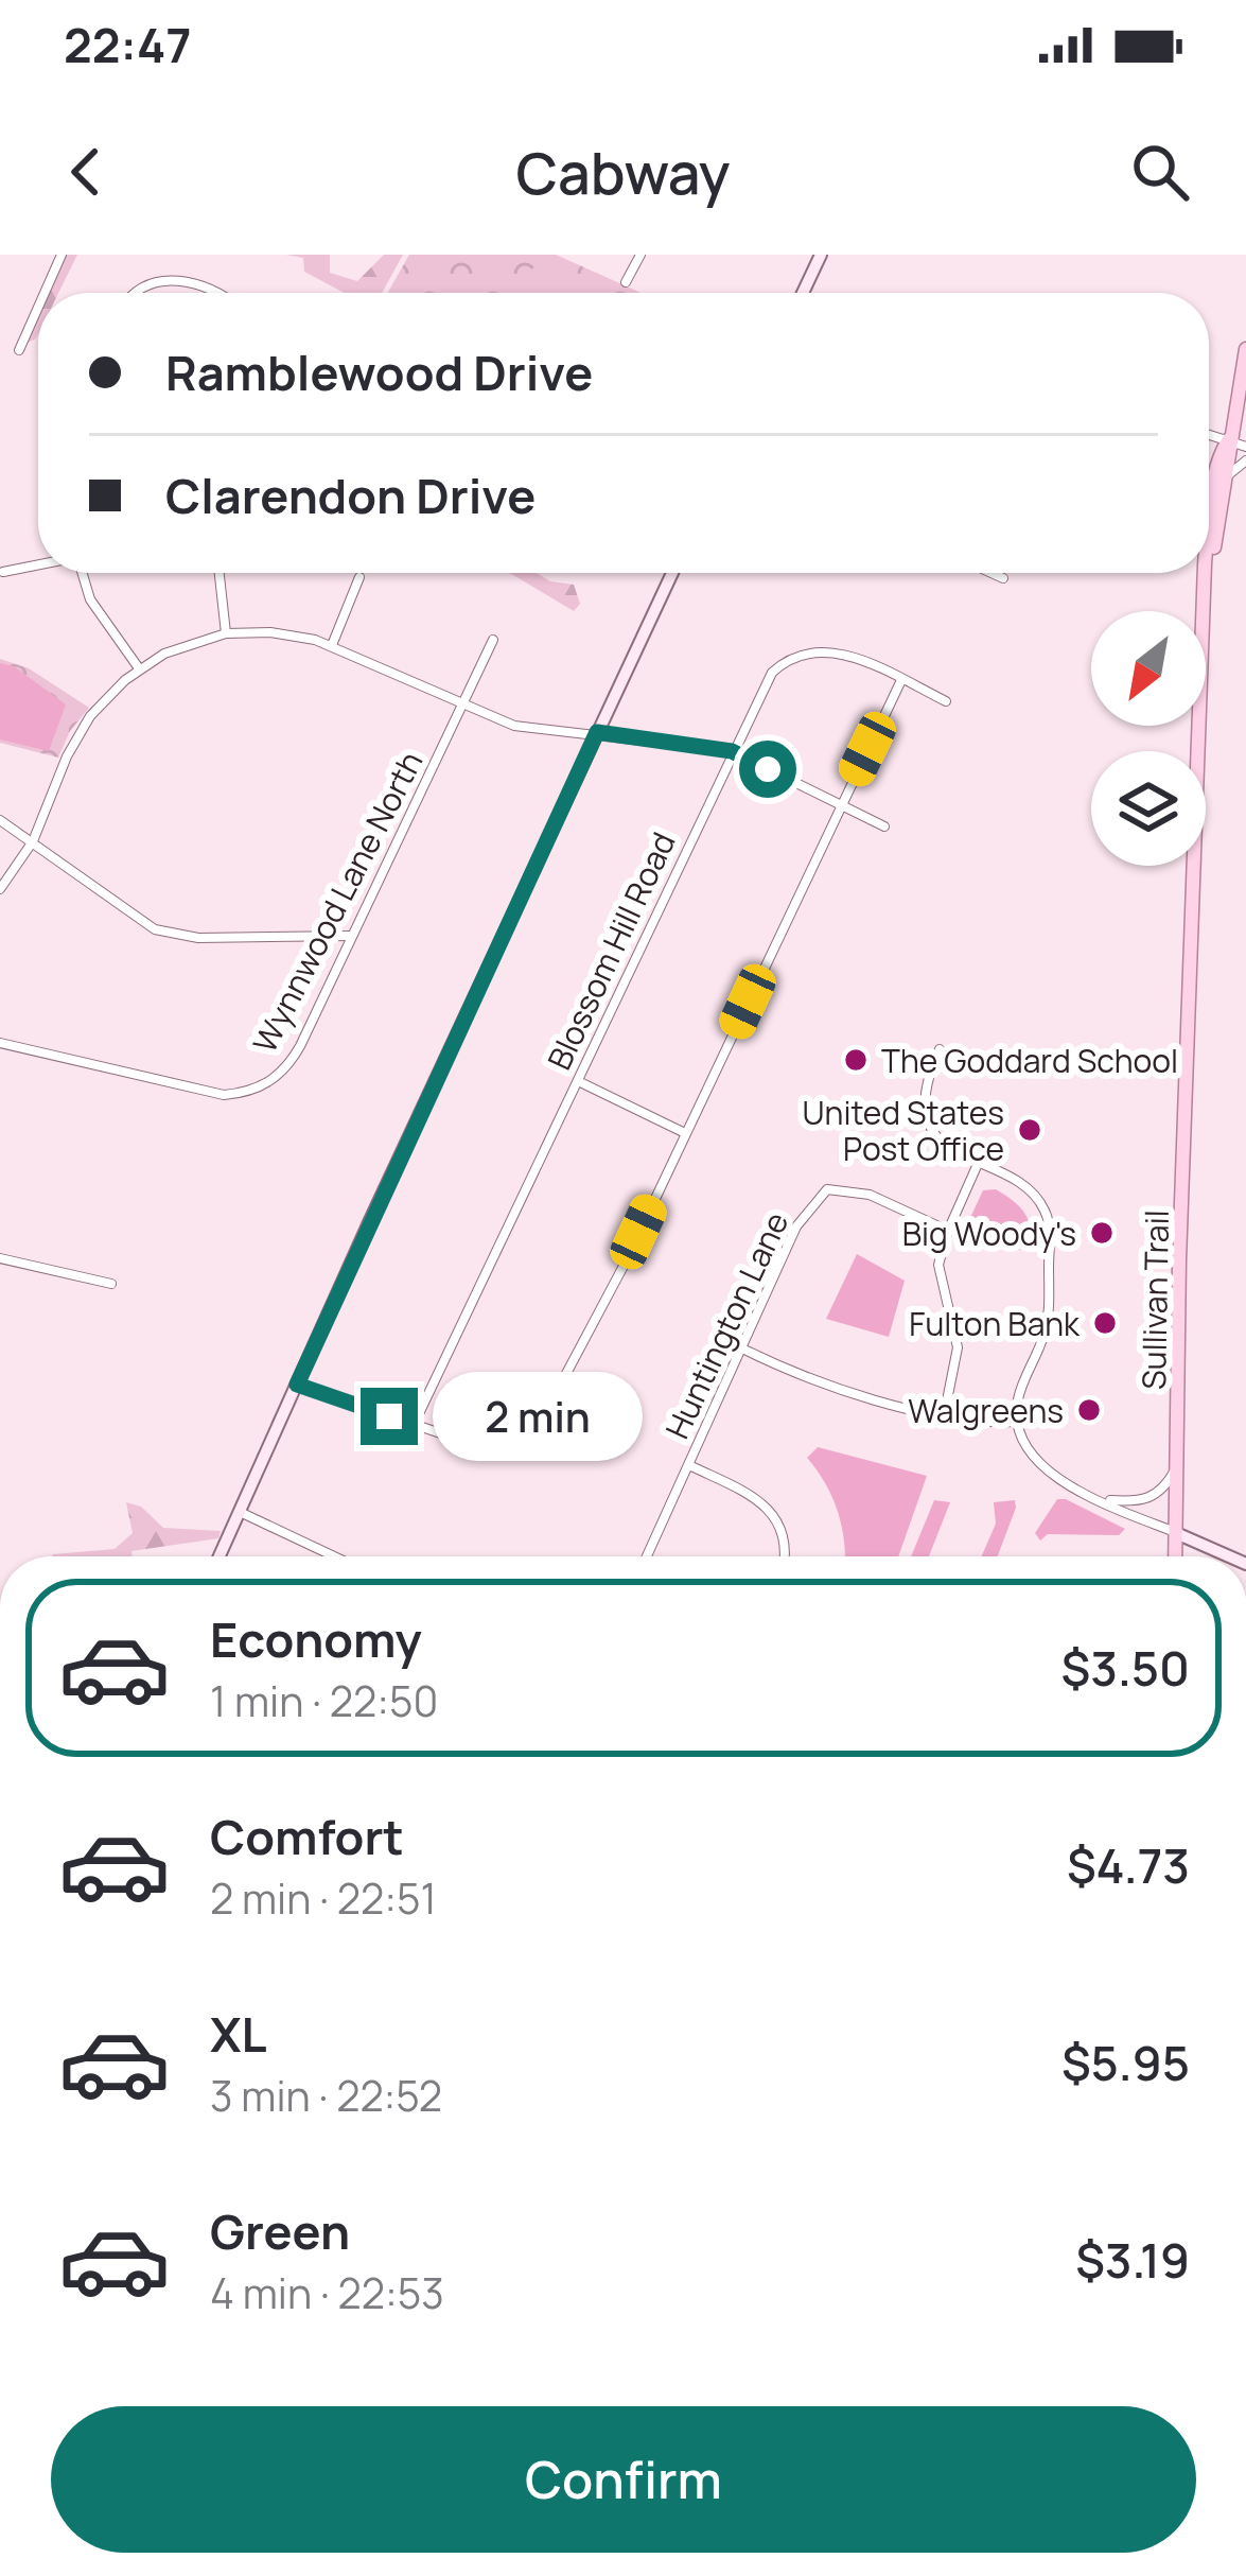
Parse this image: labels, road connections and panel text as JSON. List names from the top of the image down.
{
  "streets": {
    "main road": ["Sullivan Trail"],
    "street": ["Wynnwood Lane North", "Blossom Hill Road", "Huntington Lane"]
  },
  "places": [
    "The Goddard School",
    "United States Post Office",
    "Big Woody's",
    "Fulton Bank",
    "Walgreens"
  ],
  "north": "bottom left",
  "page": {
    "status": "22:47",
    "header": "Cabway",
    "banner": ["Ramblewood Drive", "Clarendon Drive"],
    "bubble": "2 min",
    "list": [
      {
        "name": "Economy",
        "note": "1 min · 22:50",
        "value": "$3.50"
      },
      {
        "name": "Comfort",
        "note": "2 min · 22:51",
        "value": "$4.73"
      },
      {
        "name": "XL",
        "note": "3 min · 22:52",
        "value": "$5.95"
      },
      {
        "name": "Green",
        "note": "4 min · 22:53",
        "value": "$3.19"
      }
    ],
    "buttons": "Confirm"
  }
}
